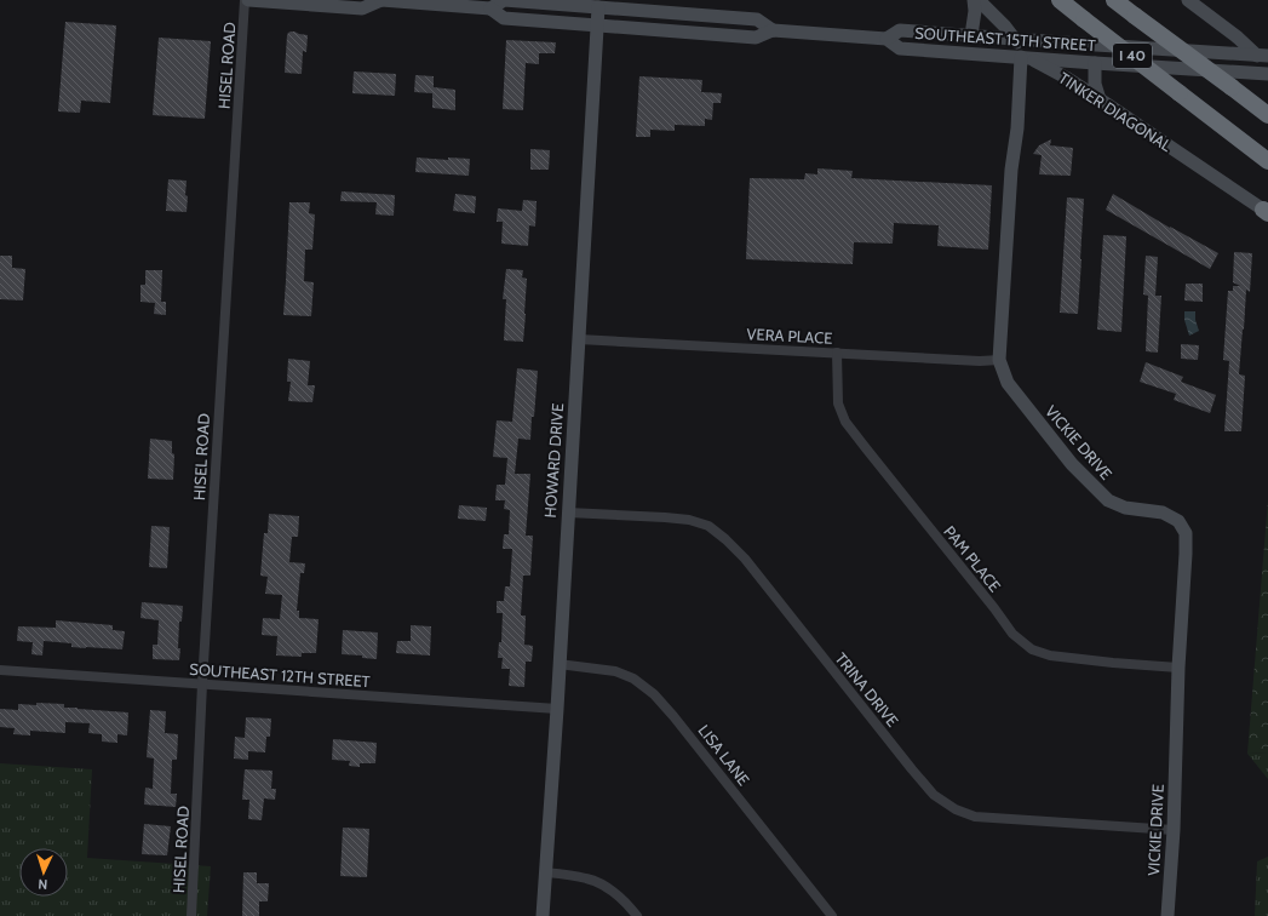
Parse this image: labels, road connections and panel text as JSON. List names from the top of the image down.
{
  "streets": {
    "highway": ["I 40"],
    "street": [
      "SOUTHEAST 15TH STREET",
      "HISEL ROAD",
      "TINKER DIAGONAL",
      "VERA PLACE",
      "VICKIE DRIVE",
      "HOWARD DRIVE",
      "PAM PLACE",
      "SOUTHEAST 12TH STREET",
      "TRINA DRIVE",
      "LISA LANE"
    ]
  },
  "crossings": [
    ["SOUTHEAST 15TH STREET", "HISEL ROAD"],
    ["SOUTHEAST 15TH STREET", "TINKER DIAGONAL"],
    ["SOUTHEAST 15TH STREET", "VICKIE DRIVE"],
    ["SOUTHEAST 15TH STREET", "HOWARD DRIVE"],
    ["HISEL ROAD", "SOUTHEAST 12TH STREET"],
    ["TINKER DIAGONAL", "VICKIE DRIVE"],
    ["VERA PLACE", "VICKIE DRIVE"],
    ["VERA PLACE", "HOWARD DRIVE"],
    ["VERA PLACE", "PAM PLACE"],
    ["VICKIE DRIVE", "PAM PLACE"],
    ["VICKIE DRIVE", "TRINA DRIVE"],
    ["HOWARD DRIVE", "SOUTHEAST 12TH STREET"],
    ["HOWARD DRIVE", "TRINA DRIVE"],
    ["HOWARD DRIVE", "LISA LANE"]
  ],
  "north": "bottom"
}
